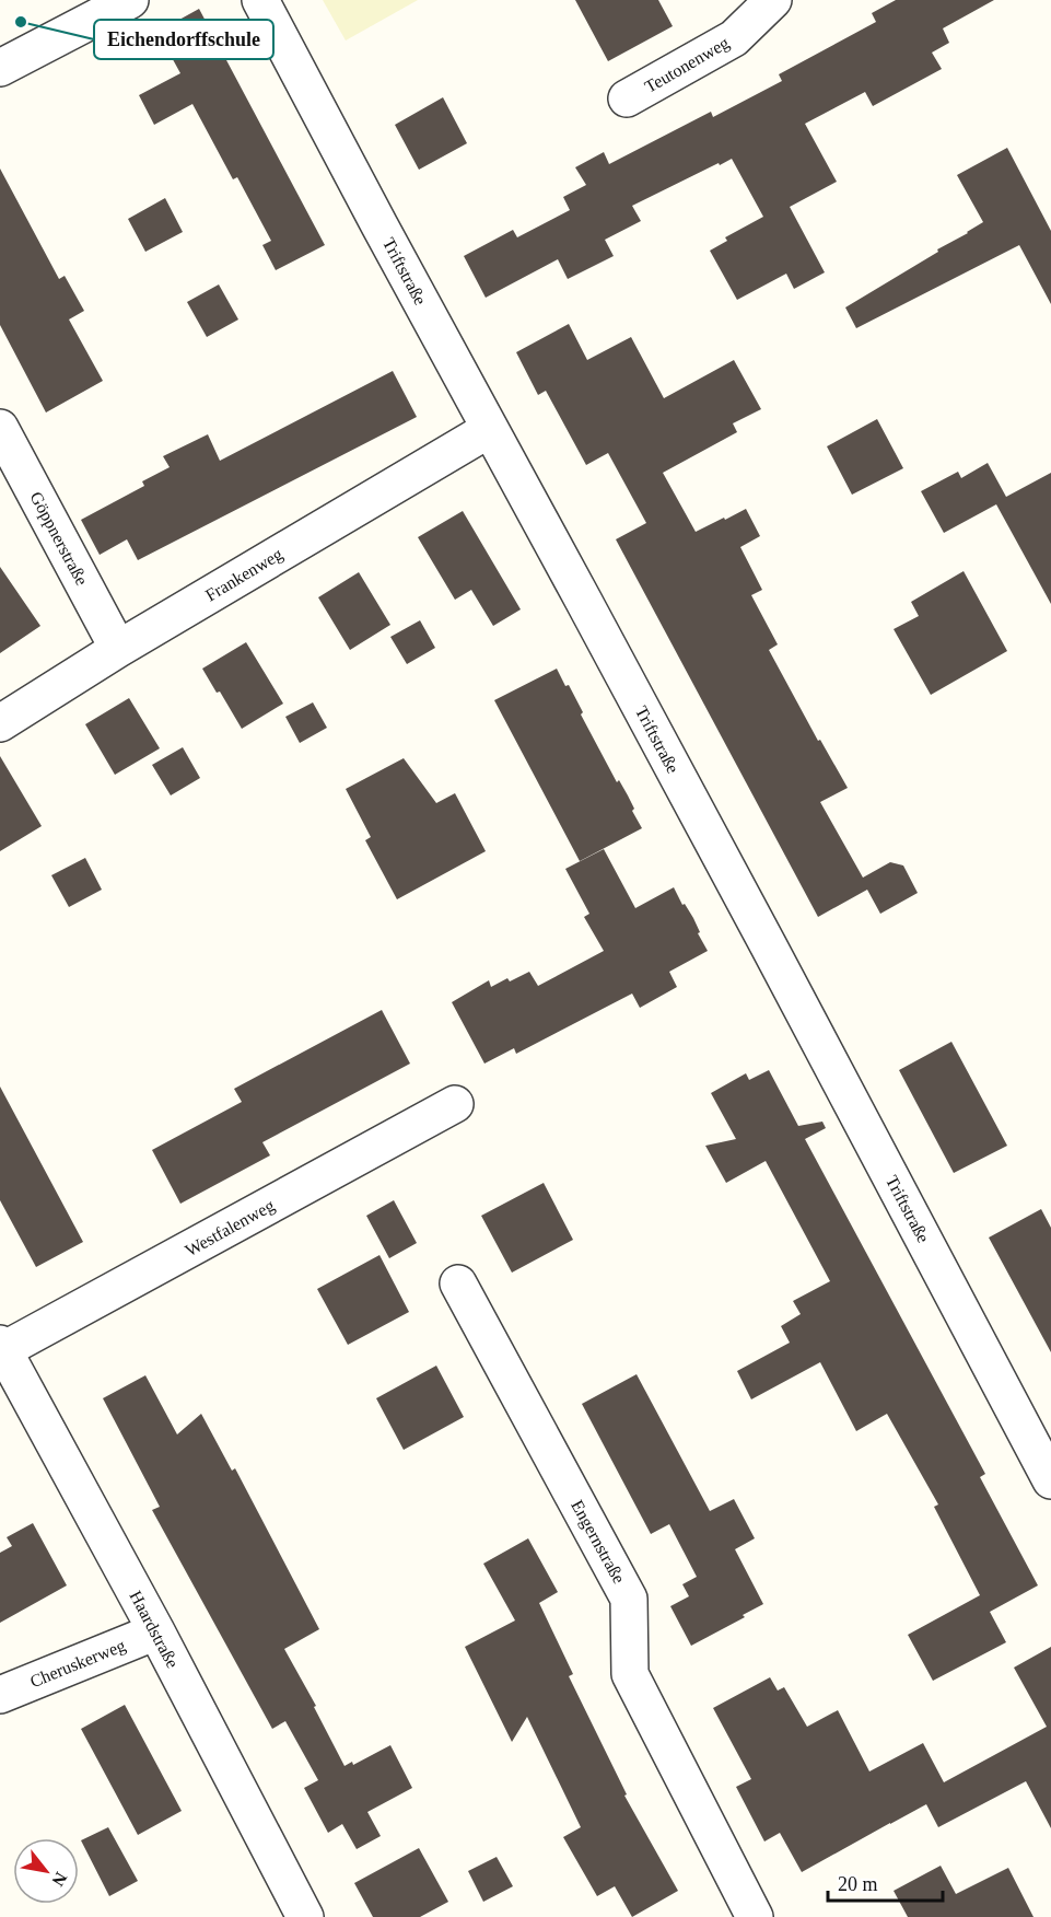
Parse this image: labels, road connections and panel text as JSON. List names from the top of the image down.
{
  "streets": {
    "street": [
      "Teutonenweg",
      "Triftstraße",
      "Göppnerstraße",
      "Frankenweg",
      "Westfalenweg",
      "Engernstraße",
      "Haardstraße",
      "Cheruskerweg"
    ]
  },
  "crossings": [
    ["Triftstraße", "Frankenweg"],
    ["Göppnerstraße", "Frankenweg"],
    ["Westfalenweg", "Haardstraße"],
    ["Haardstraße", "Cheruskerweg"]
  ],
  "places": ["Eichendorffschule"],
  "scale_bar": "20 m",
  "north": "bottom right"
}
